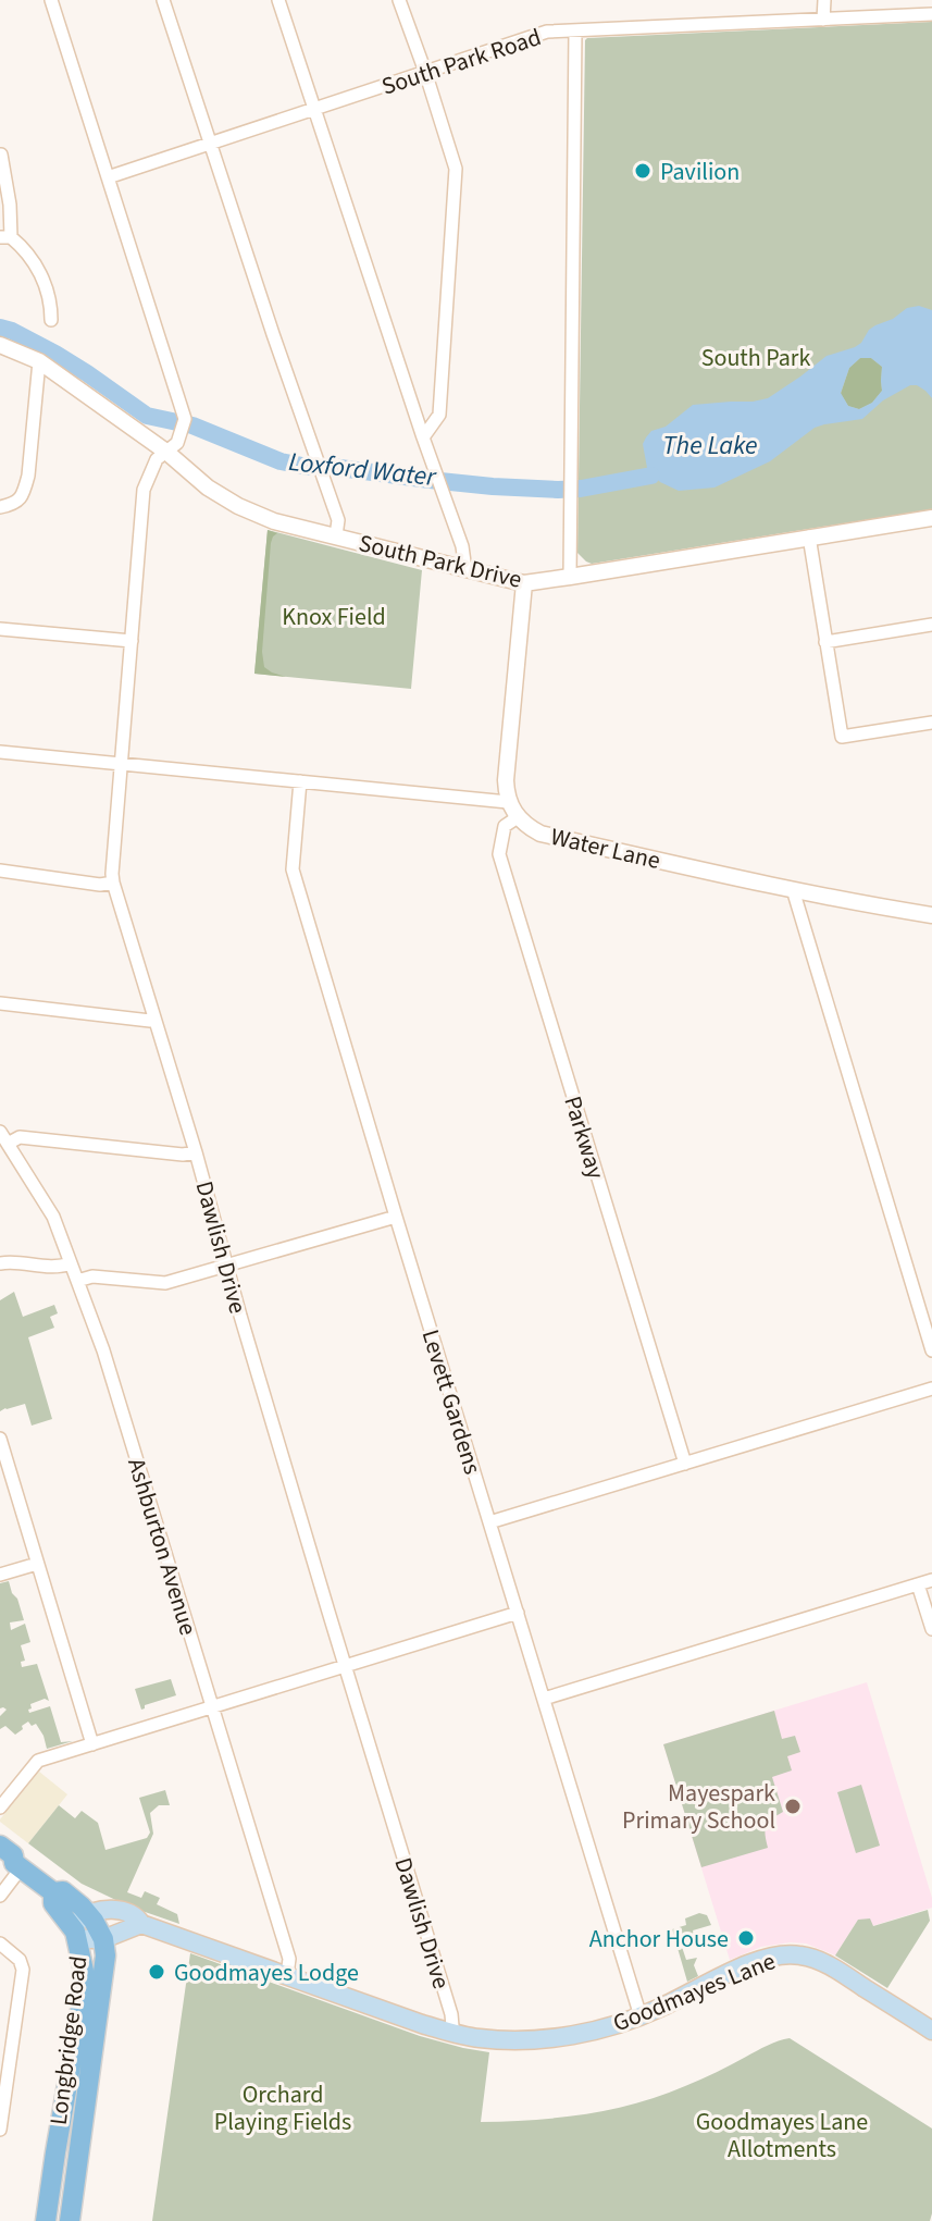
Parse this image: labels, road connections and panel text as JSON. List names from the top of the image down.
{
  "streets": {
    "main road": ["Goodmayes Lane", "Longbridge Road"],
    "street": [
      "South Park Road",
      "South Park Drive",
      "Water Lane",
      "Parkway",
      "Dawlish Drive",
      "Levett Gardens",
      "Ashburton Avenue"
    ]
  },
  "crossings": [
    ["South Park Road", "Dawlish Drive"],
    ["South Park Drive", "Dawlish Drive"],
    ["Water Lane", "Parkway"],
    ["Dawlish Drive", "Goodmayes Lane"],
    ["Levett Gardens", "Goodmayes Lane"],
    ["Ashburton Avenue", "Goodmayes Lane"],
    ["Goodmayes Lane", "Longbridge Road"]
  ],
  "water": ["The Lake", "Loxford Water"],
  "parks": [
    "South Park",
    "Knox Field",
    "Orchard Playing Fields",
    "Goodmayes Lane Allotments"
  ],
  "places": [
    "Pavilion",
    "Mayespark Primary School",
    "Anchor House",
    "Goodmayes Lodge"
  ]
}
